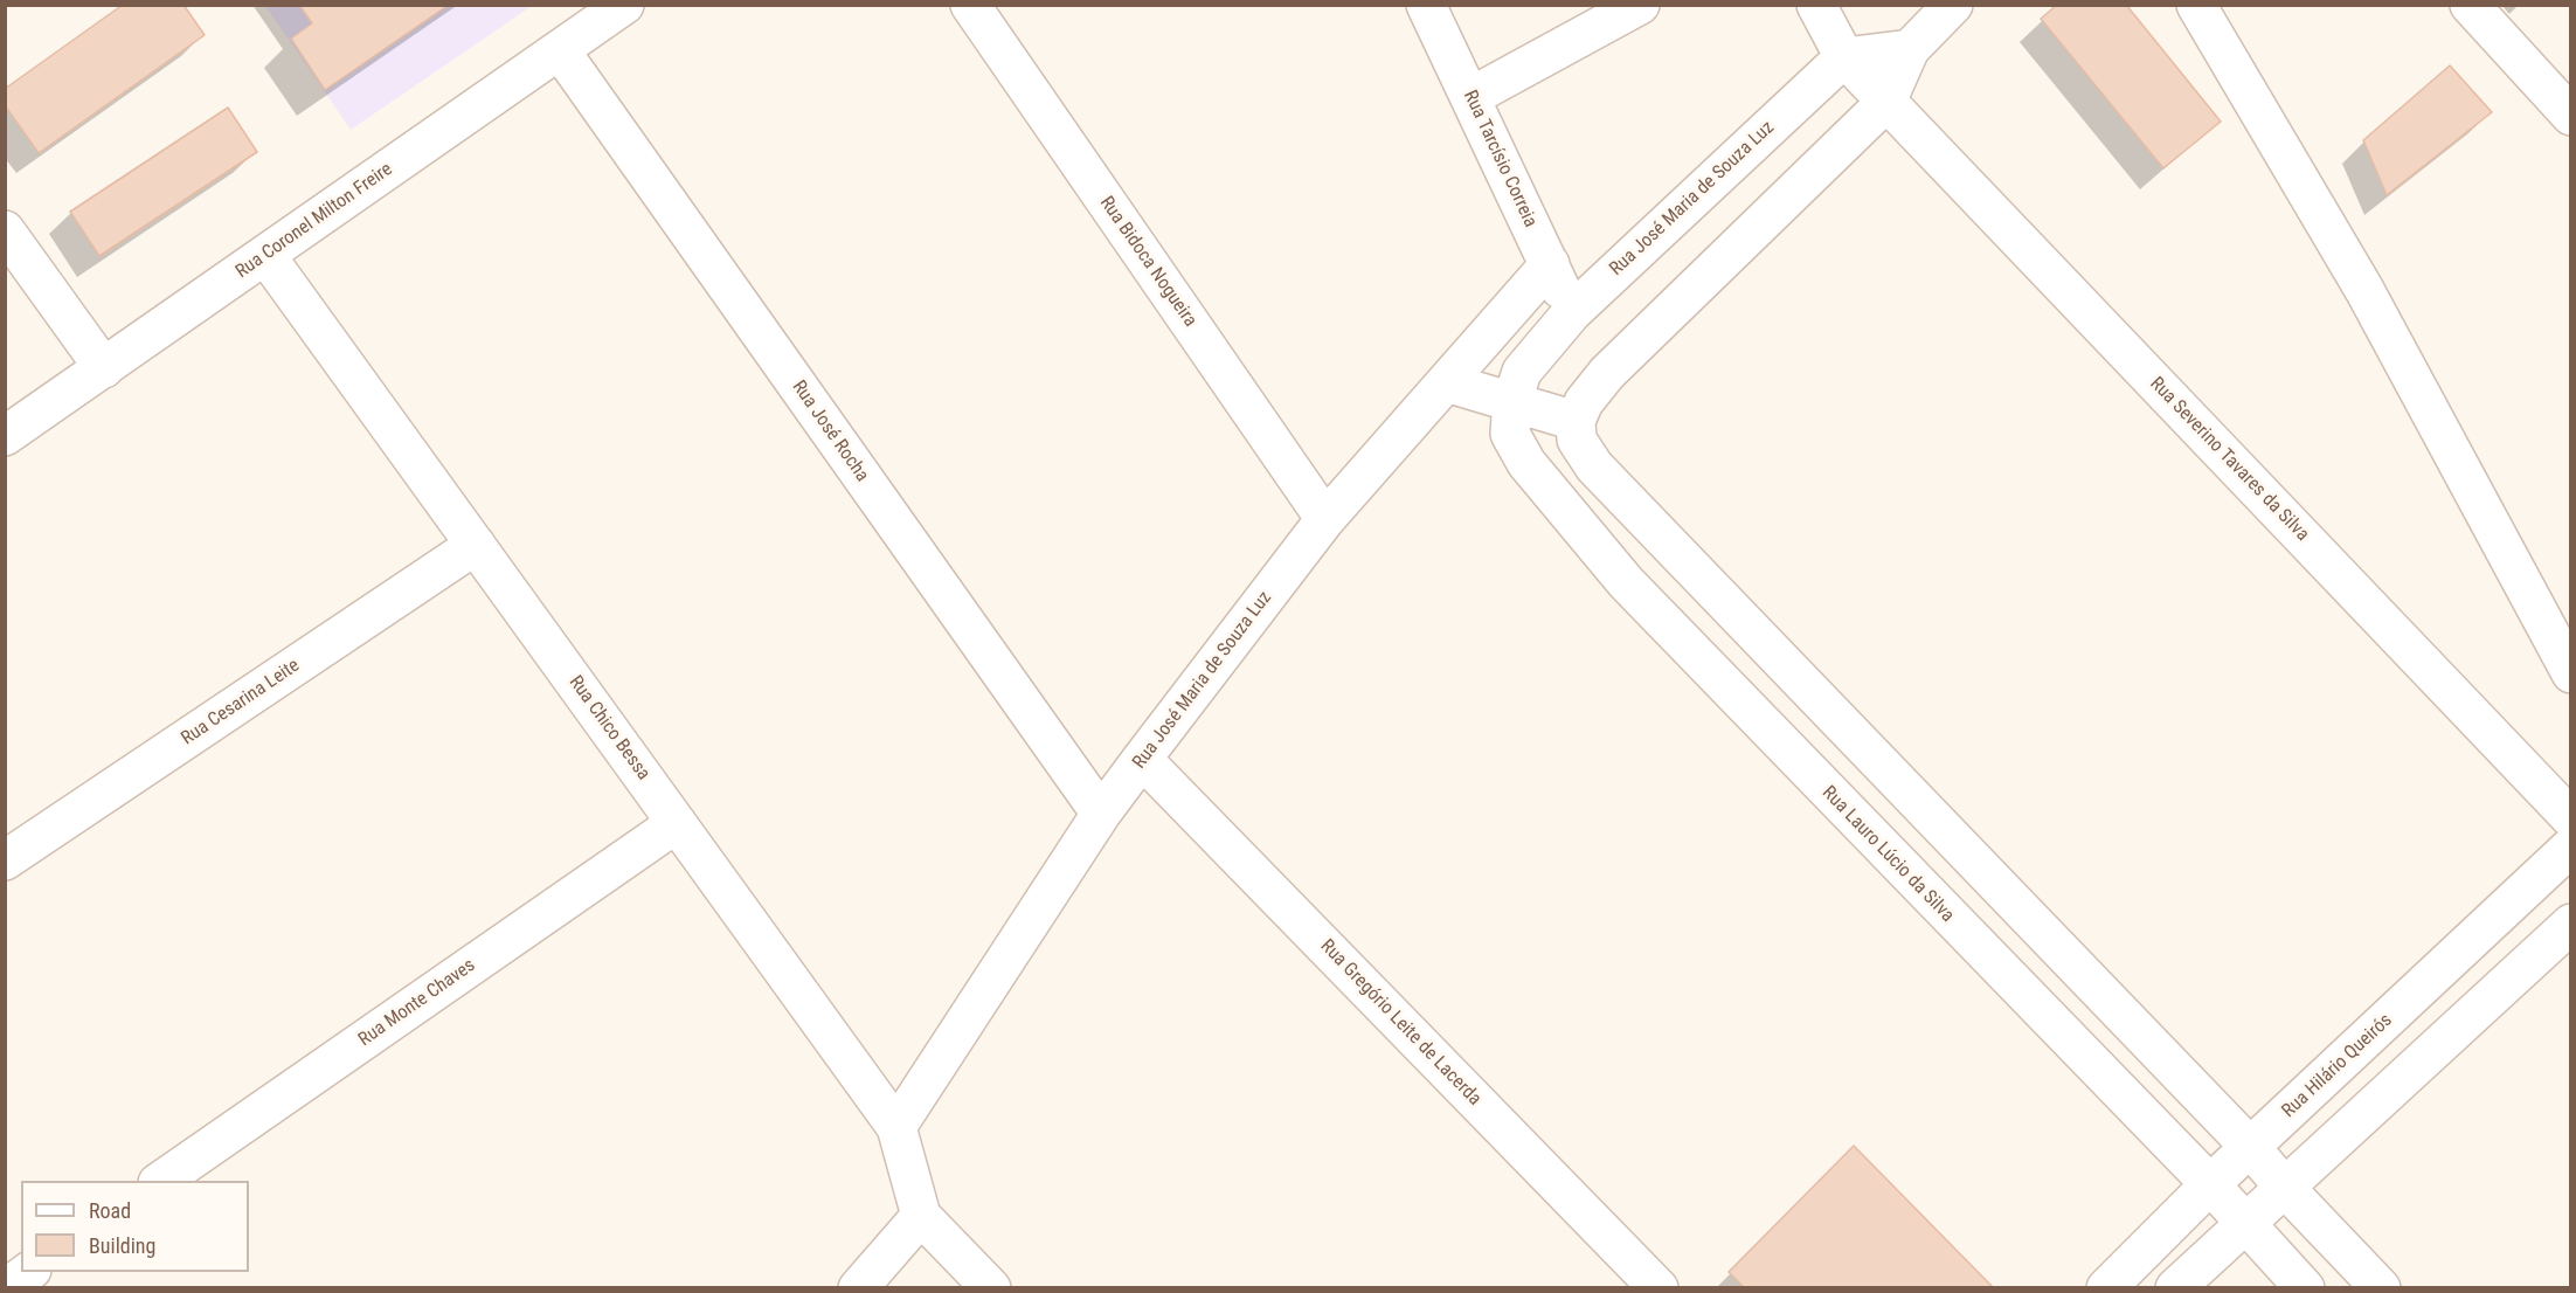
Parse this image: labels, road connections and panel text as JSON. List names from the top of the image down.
{
  "streets": {
    "street": [
      "Rua Tarcísio Correia",
      "Rua José Maria de Souza Luz",
      "Rua Coronel Milton Freire",
      "Rua Bidoca Nogueira",
      "Rua José Rocha",
      "Rua Severino Tavares da Silva",
      "Rua Cesarina Leite",
      "Rua Chico Bessa",
      "Rua Lauro Lúcio da Silva",
      "Rua Monte Chaves",
      "Rua Gregório Leite de Lacerda",
      "Rua Hilário Queirós"
    ]
  },
  "crossings": [
    ["Rua Tarcísio Correia", "Rua José Maria de Souza Luz"],
    ["Rua José Maria de Souza Luz", "Rua Bidoca Nogueira"],
    ["Rua José Maria de Souza Luz", "Rua José Rocha"],
    ["Rua José Maria de Souza Luz", "Rua Severino Tavares da Silva"],
    ["Rua José Maria de Souza Luz", "Rua Chico Bessa"],
    ["Rua José Maria de Souza Luz", "Rua Lauro Lúcio da Silva"],
    ["Rua José Maria de Souza Luz", "Rua Gregório Leite de Lacerda"],
    ["Rua Coronel Milton Freire", "Rua José Rocha"],
    ["Rua Coronel Milton Freire", "Rua Chico Bessa"],
    ["Rua Cesarina Leite", "Rua Chico Bessa"],
    ["Rua Chico Bessa", "Rua Monte Chaves"],
    ["Rua Lauro Lúcio da Silva", "Rua Hilário Queirós"]
  ],
  "legend": ["Road", "Building"]
}
